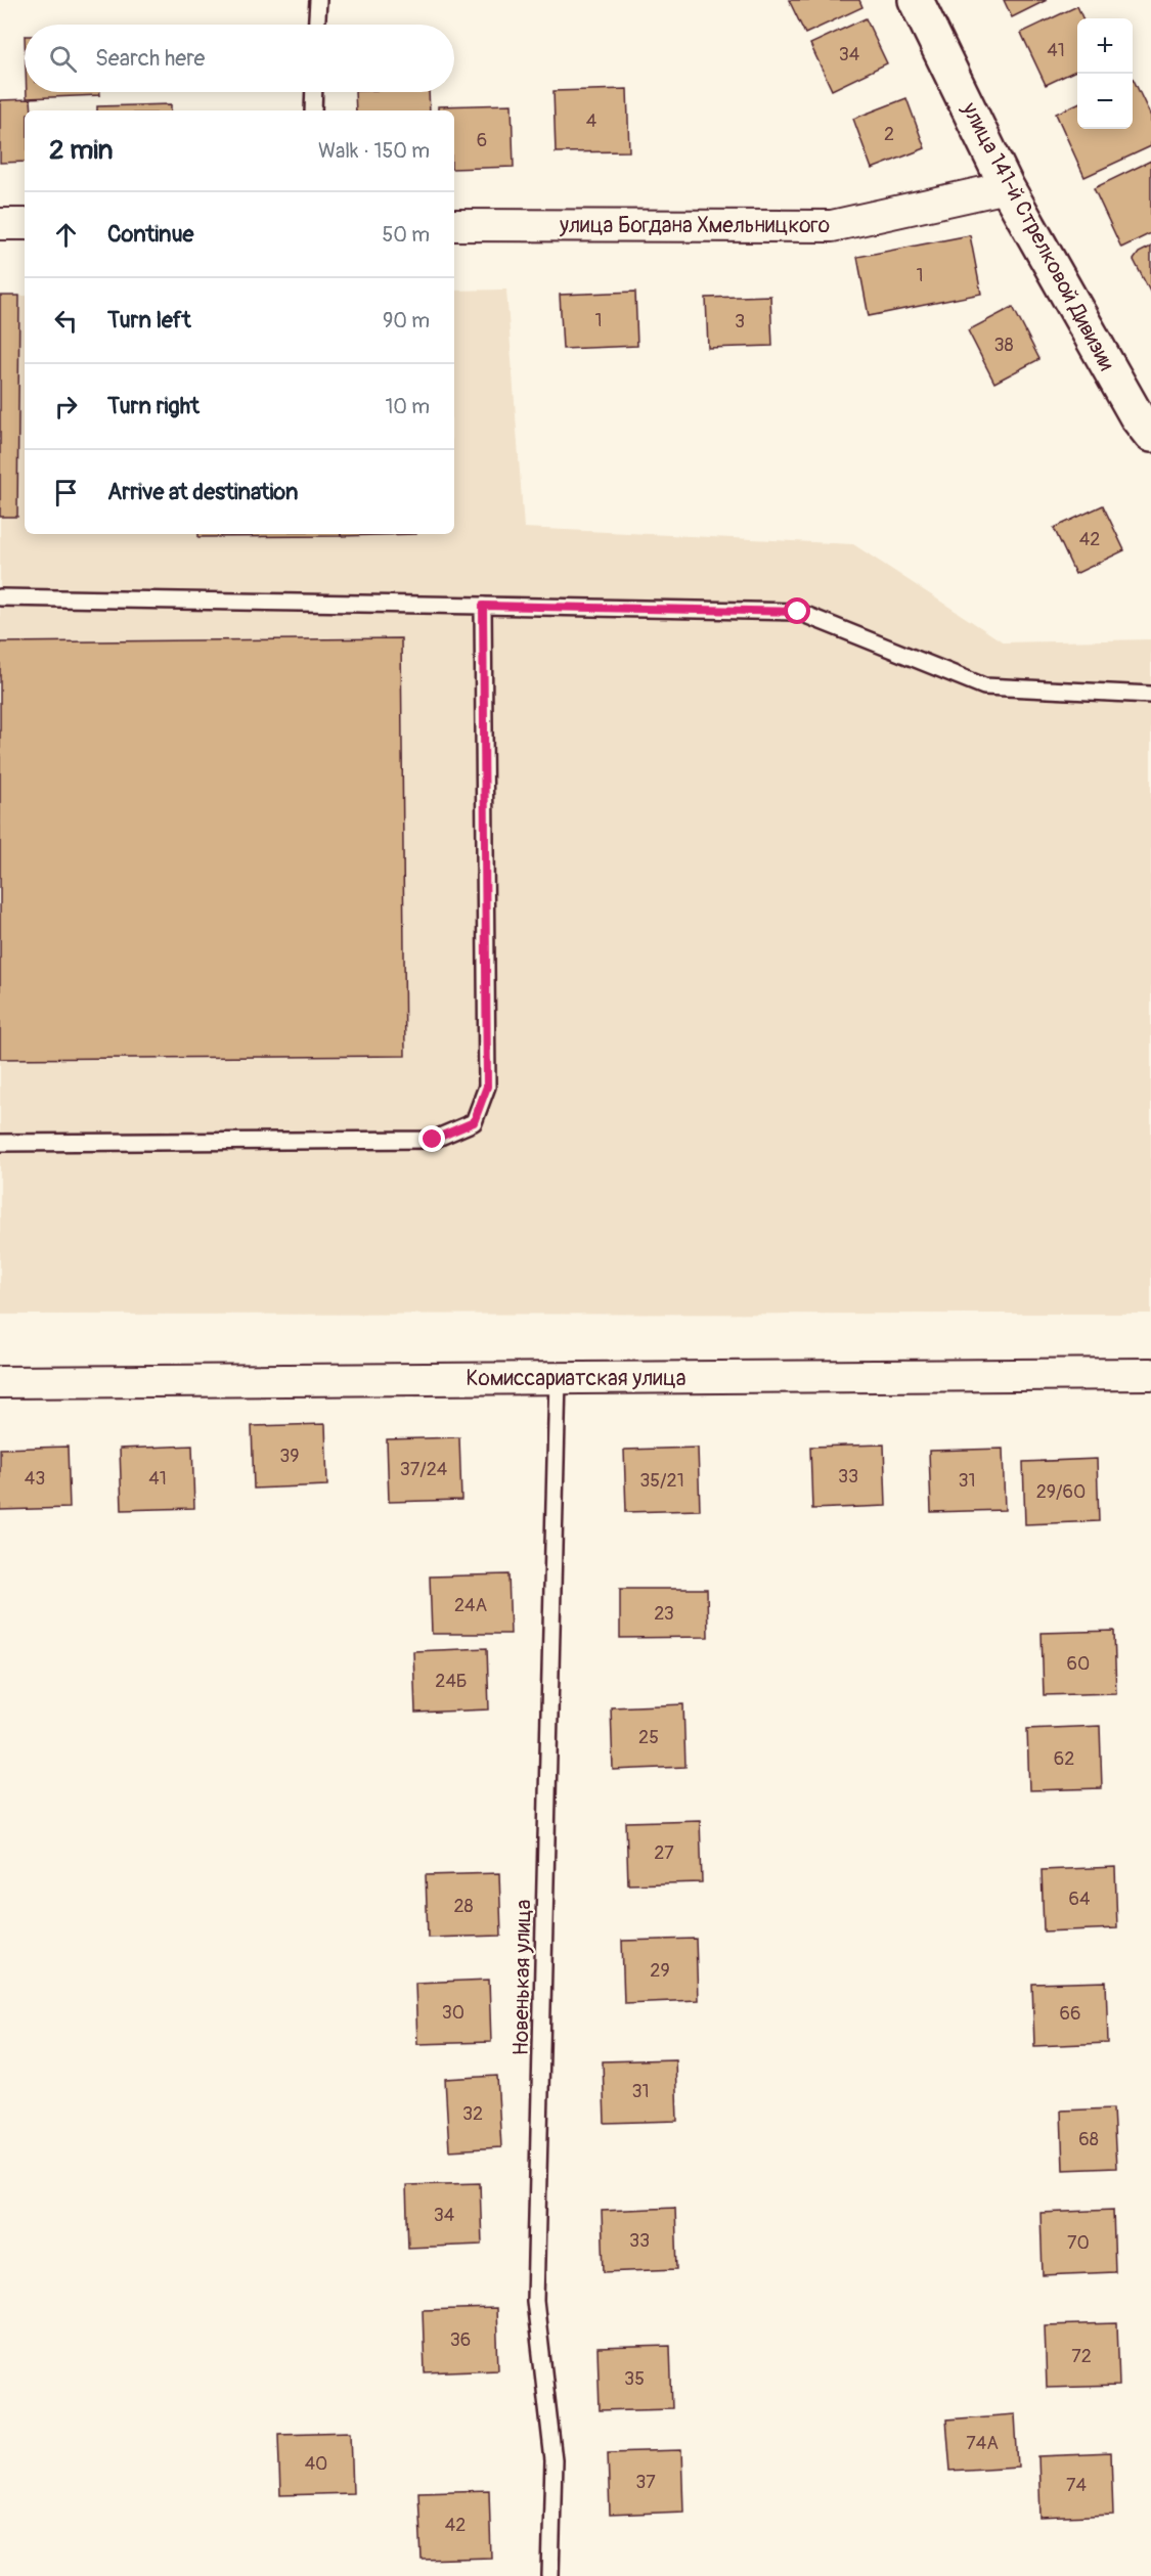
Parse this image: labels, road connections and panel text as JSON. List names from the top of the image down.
{
  "streets": {
    "main road": ["улица 141-й Стрелковой Дивизии"],
    "street": ["улица Богдана Хмельницкого", "Комиссариатская улица"],
    "lane": ["Новенькая улица"]
  },
  "crossings": [
    ["улица Богдана Хмельницкого", "улица 141-й Стрелковой Дивизии"],
    ["Комиссариатская улица", "Новенькая улица"]
  ],
  "house_numbers": [
    "41",
    "34",
    "4",
    "2",
    "6",
    "1",
    "1",
    "3",
    "38",
    "42",
    "39",
    "37/24",
    "33",
    "43",
    "41",
    "35/21",
    "31",
    "29/60",
    "24А",
    "23",
    "60",
    "24Б",
    "25",
    "62",
    "27",
    "64",
    "28",
    "29",
    "30",
    "66",
    "31",
    "32",
    "68",
    "34",
    "33",
    "70",
    "36",
    "72",
    "35",
    "74А",
    "40",
    "37",
    "74",
    "42"
  ],
  "page": {
    "map_buttons": ["+", "−"],
    "search": "Search here",
    "heading": ["2 min", "Walk · 150 m"],
    "list": [
      ["Continue", "50 m"],
      ["Turn left", "90 m"],
      ["Turn right", "10 m"],
      "Arrive at destination"
    ]
  }
}
